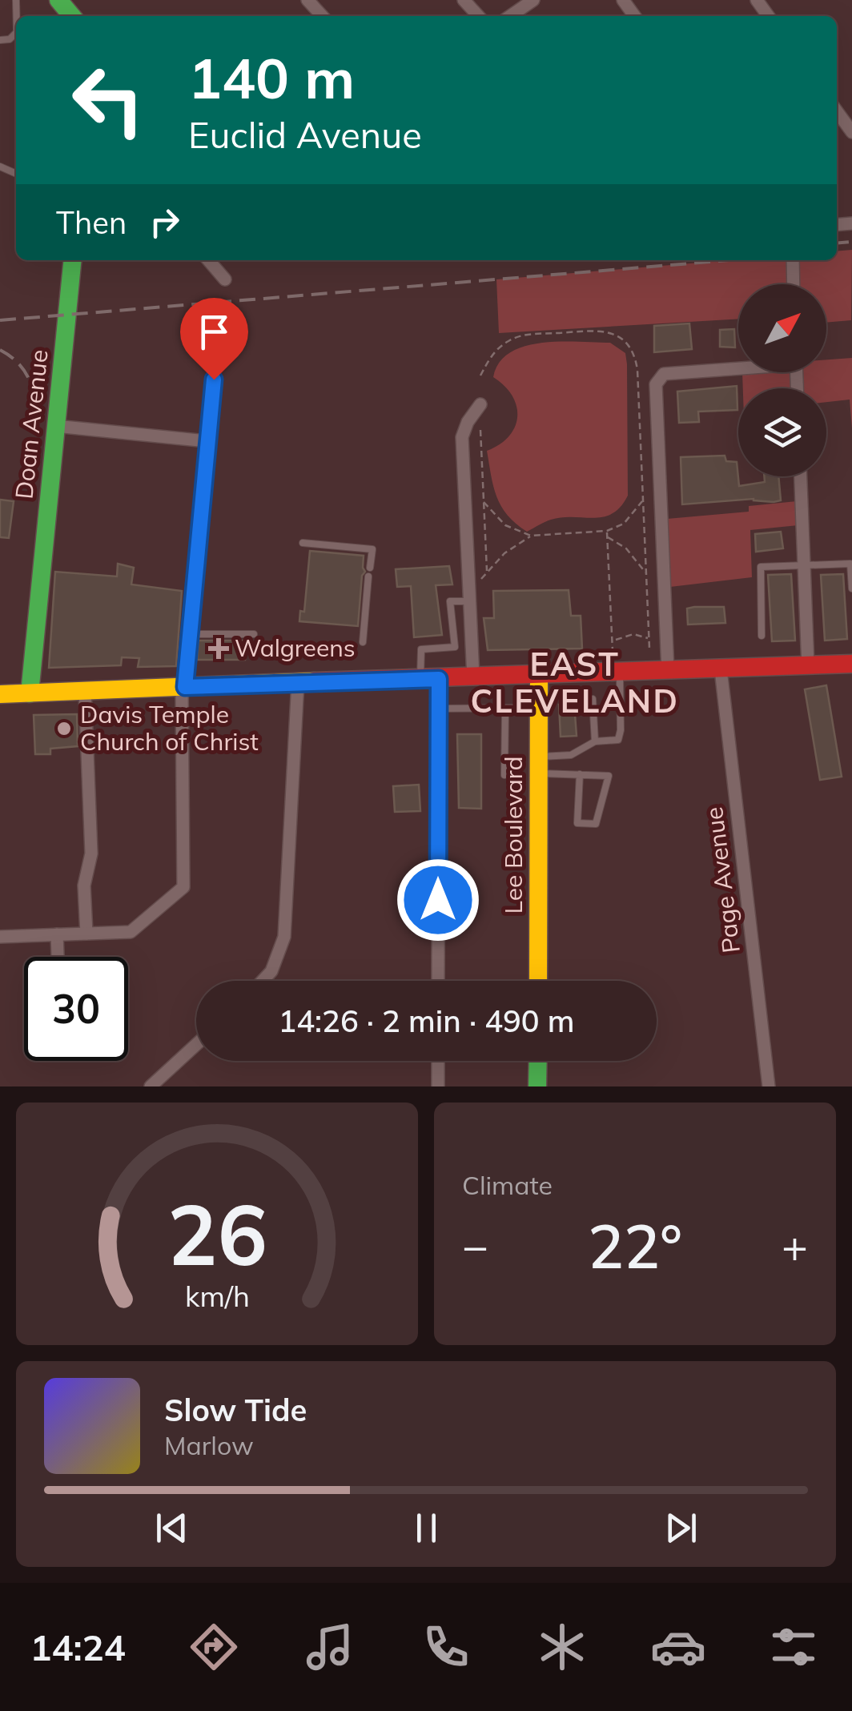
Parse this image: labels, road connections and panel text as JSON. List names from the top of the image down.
{
  "streets": {
    "main road": ["Doan Avenue", "Lee Boulevard"],
    "street": ["Page Avenue"]
  },
  "districts": ["EAST CLEVELAND"],
  "places": {
    "health": ["Walgreens"],
    "other": ["Davis Temple Church of Christ"]
  },
  "north": "top right",
  "page": {
    "turn": ["140 m", "Euclid Avenue"],
    "then": "Then",
    "limit": "30",
    "trip": "14:26 · 2 min · 490 m",
    "tile": "Climate",
    "heat": ["−", "22°", "+"],
    "song": ["Slow Tide", "Marlow"],
    "tabs": "14:24",
    "gauge": ["26", "km/h"]
  }
}
